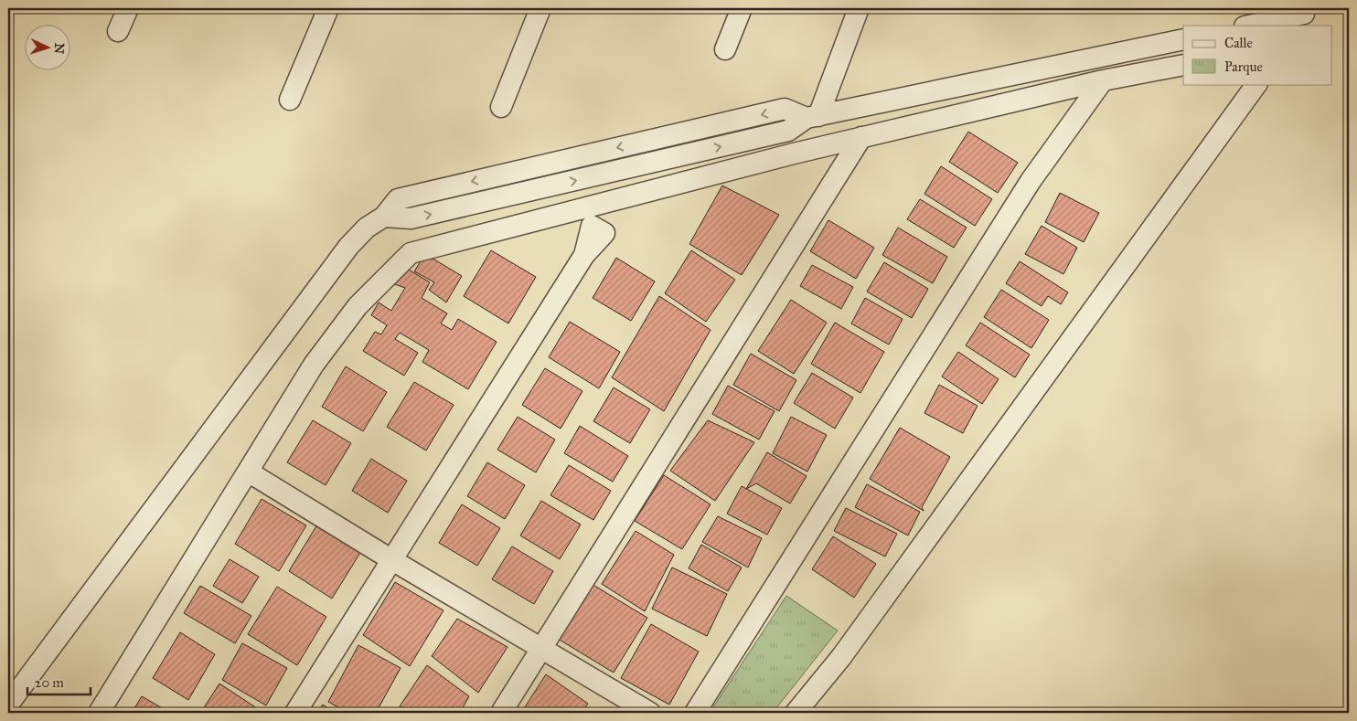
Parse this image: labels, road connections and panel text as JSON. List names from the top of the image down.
{
  "legend": ["Calle", "Parque"],
  "scale_bar": "20 m",
  "north": "right"
}
